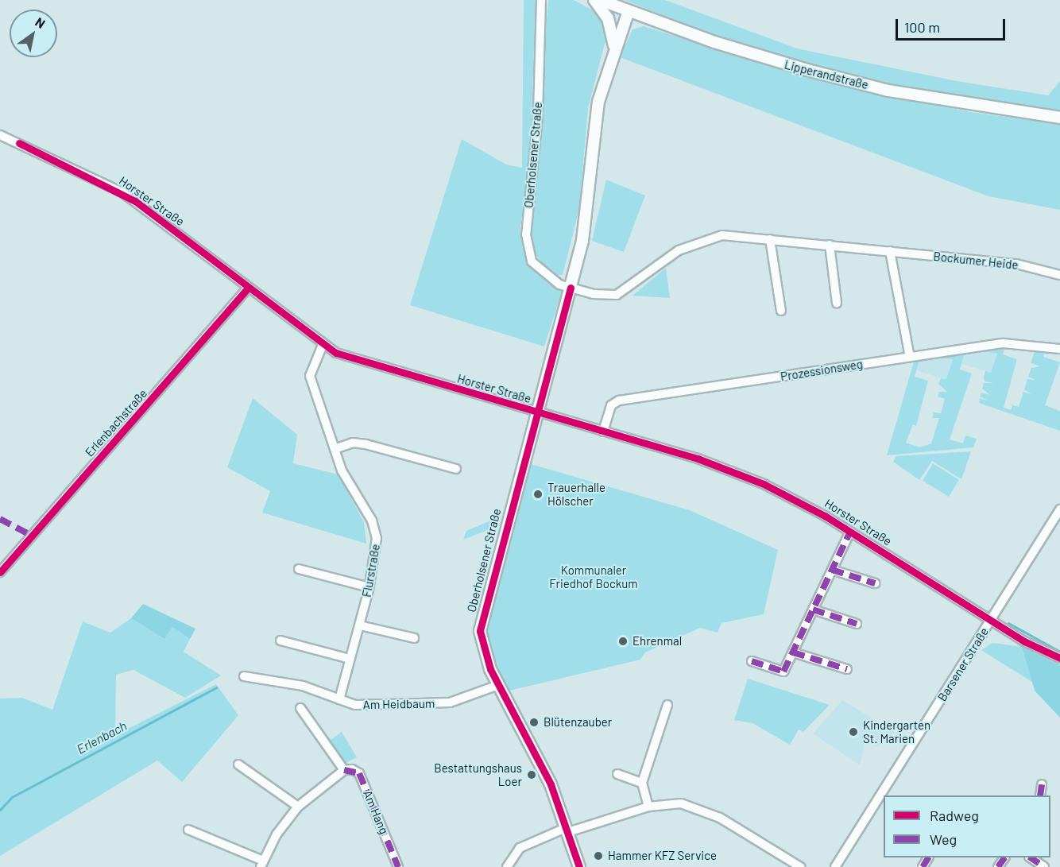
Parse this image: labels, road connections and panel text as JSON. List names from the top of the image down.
{
  "streets": {
    "main road": ["Lipperandstraße", "Oberholsener Straße"],
    "street": [
      "Horster Straße",
      "Bockumer Heide",
      "Prozessionsweg",
      "Erlenbachstraße",
      "Flurstraße",
      "Barsener Straße",
      "Am Heidbaum",
      "Am Hang"
    ]
  },
  "crossings": [
    ["Lipperandstraße", "Oberholsener Straße"],
    ["Oberholsener Straße", "Horster Straße"],
    ["Oberholsener Straße", "Bockumer Heide"],
    ["Oberholsener Straße", "Am Heidbaum"],
    ["Horster Straße", "Prozessionsweg"],
    ["Horster Straße", "Erlenbachstraße"],
    ["Horster Straße", "Flurstraße"],
    ["Horster Straße", "Barsener Straße"],
    ["Flurstraße", "Am Heidbaum"]
  ],
  "water": ["Erlenbach"],
  "parks": ["Kommunaler Friedhof Bockum"],
  "places": [
    "Trauerhalle Hölscher",
    "Ehrenmal",
    "Blütenzauber",
    "Kindergarten St. Marien",
    "Bestattungshaus Loer",
    "Hammer KFZ Service"
  ],
  "legend": ["Radweg", "Weg"],
  "scale_bar": "100 m",
  "north": "top right"
}
